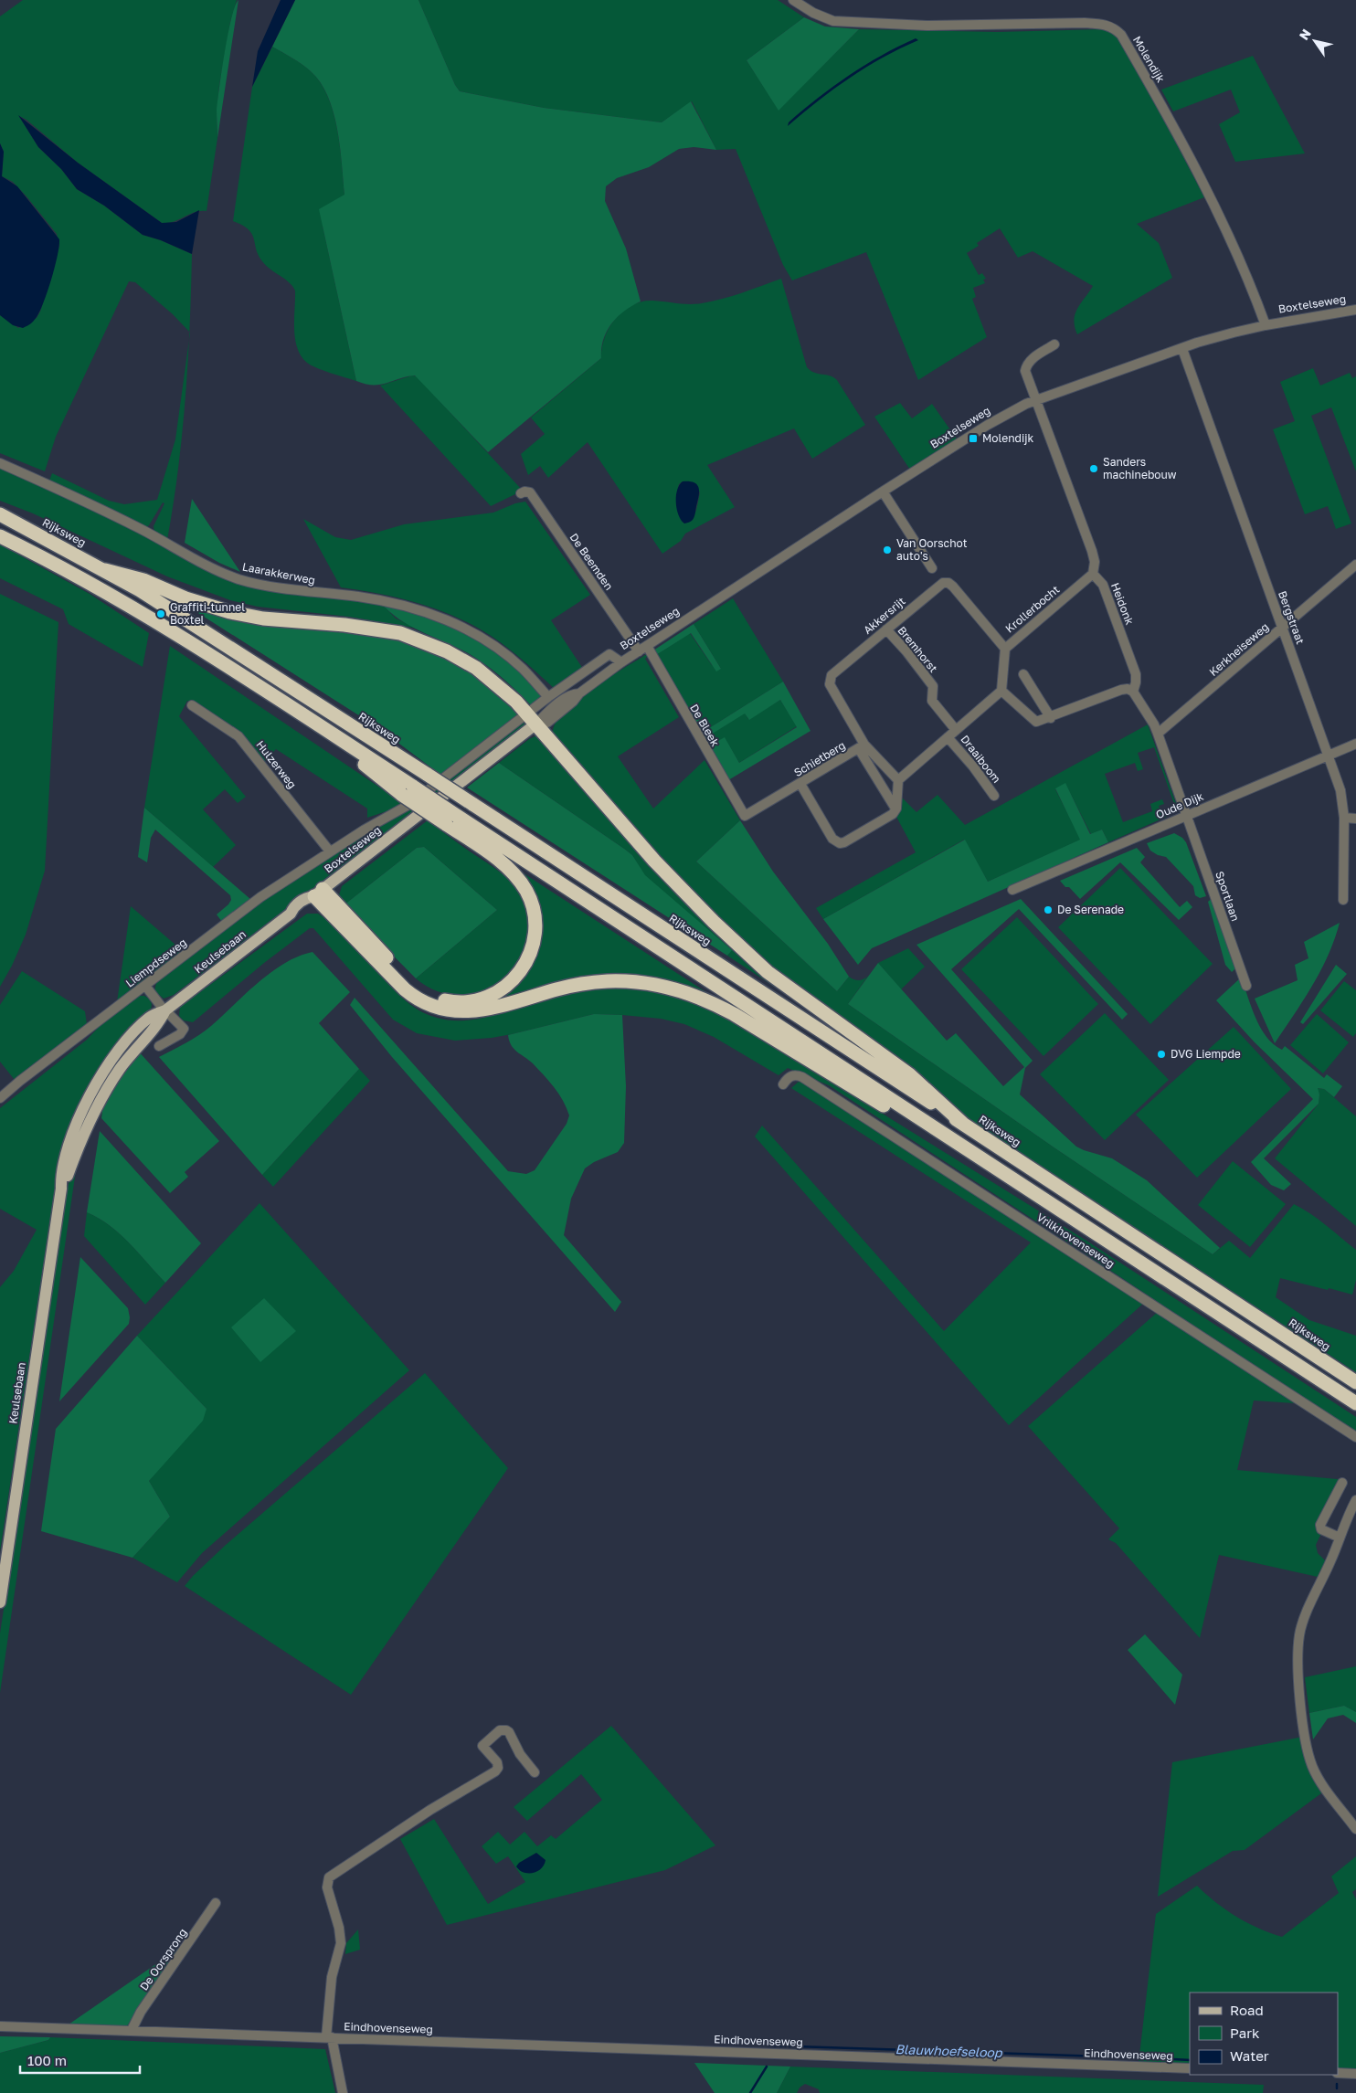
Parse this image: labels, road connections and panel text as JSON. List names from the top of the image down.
{
  "streets": {
    "highway": ["Rijksweg"],
    "main road": ["Boxtelseweg", "Keulsebaan"],
    "street": [
      "Molendijk",
      "De Beemden",
      "Laarakkerweg",
      "Heidonk",
      "Krollerbocht",
      "Akkersrijt",
      "Bergstraat",
      "Bremhorst",
      "Kerkheiseweg",
      "De Bleek",
      "Schietberg",
      "Draaiboom",
      "Hulzerweg",
      "Oude Dijk",
      "Sportlaan",
      "Liempdseweg",
      "Vrilkhovenseweg",
      "De Oorsprong",
      "Eindhovenseweg"
    ]
  },
  "crossings": [
    ["Molendijk", "Boxtelseweg"],
    ["Boxtelseweg", "De Beemden"],
    ["Boxtelseweg", "Laarakkerweg"],
    ["Boxtelseweg", "Bergstraat"],
    ["Boxtelseweg", "De Bleek"],
    ["Boxtelseweg", "Hulzerweg"],
    ["Boxtelseweg", "Keulsebaan"],
    ["Boxtelseweg", "Liempdseweg"],
    ["De Beemden", "De Bleek"],
    ["Heidonk", "Krollerbocht"],
    ["Krollerbocht", "Akkersrijt"],
    ["Akkersrijt", "Bremhorst"],
    ["Akkersrijt", "Schietberg"],
    ["Bergstraat", "Kerkheiseweg"],
    ["Bergstraat", "Oude Dijk"],
    ["De Bleek", "Schietberg"],
    ["Hulzerweg", "Liempdseweg"],
    ["Oude Dijk", "Sportlaan"],
    ["De Oorsprong", "Eindhovenseweg"]
  ],
  "water": ["Blauwhoefseloop"],
  "places": {
    "transit": ["Molendijk"],
    "other": [
      "Sanders machinebouw",
      "Van Oorschot auto's",
      "Graffiti-tunnel Boxtel",
      "De Serenade",
      "DVG Liempde"
    ]
  },
  "legend": ["Road", "Park", "Water"],
  "scale_bar": "100 m",
  "north": "top left"
}
